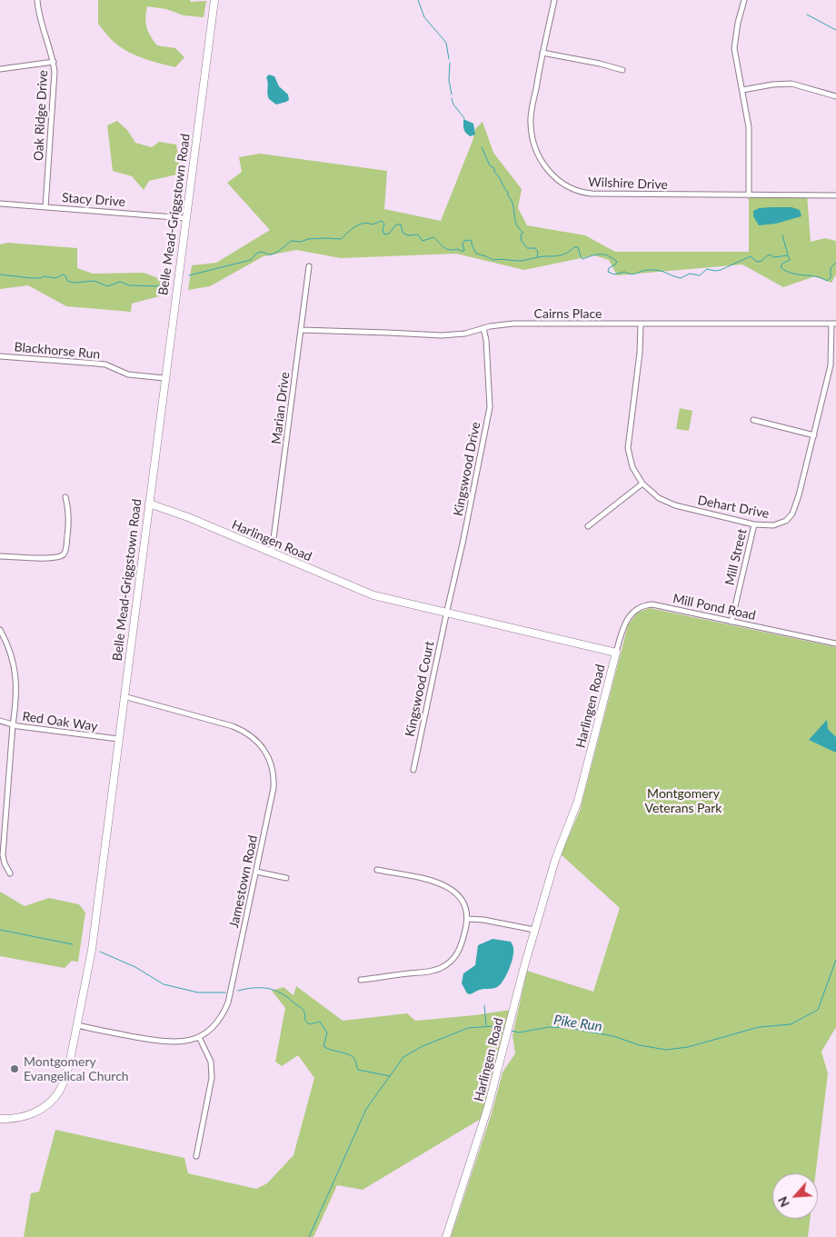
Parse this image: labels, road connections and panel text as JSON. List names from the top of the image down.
{
  "streets": {
    "street": [
      "Oak Ridge Drive",
      "Wilshire Drive",
      "Stacy Drive",
      "Belle Mead-Griggstown Road",
      "Cairns Place",
      "Blackhorse Run",
      "Marian Drive",
      "Kingswood Drive",
      "Dehart Drive",
      "Harlingen Road",
      "Mill Street",
      "Mill Pond Road",
      "Kingswood Court",
      "Red Oak Way",
      "Jamestown Road"
    ]
  },
  "crossings": [
    ["Oak Ridge Drive", "Stacy Drive"],
    ["Stacy Drive", "Belle Mead-Griggstown Road"],
    ["Belle Mead-Griggstown Road", "Blackhorse Run"],
    ["Belle Mead-Griggstown Road", "Harlingen Road"],
    ["Belle Mead-Griggstown Road", "Red Oak Way"],
    ["Belle Mead-Griggstown Road", "Jamestown Road"],
    ["Cairns Place", "Marian Drive"],
    ["Cairns Place", "Kingswood Drive"],
    ["Cairns Place", "Dehart Drive"],
    ["Marian Drive", "Harlingen Road"],
    ["Kingswood Drive", "Harlingen Road"],
    ["Kingswood Drive", "Kingswood Court"],
    ["Dehart Drive", "Mill Street"],
    ["Harlingen Road", "Mill Pond Road"],
    ["Harlingen Road", "Kingswood Court"],
    ["Mill Street", "Mill Pond Road"]
  ],
  "water": ["Pike Run"],
  "parks": ["Montgomery Veterans Park"],
  "places": ["Montgomery Evangelical Church"],
  "north": "bottom left"
}
